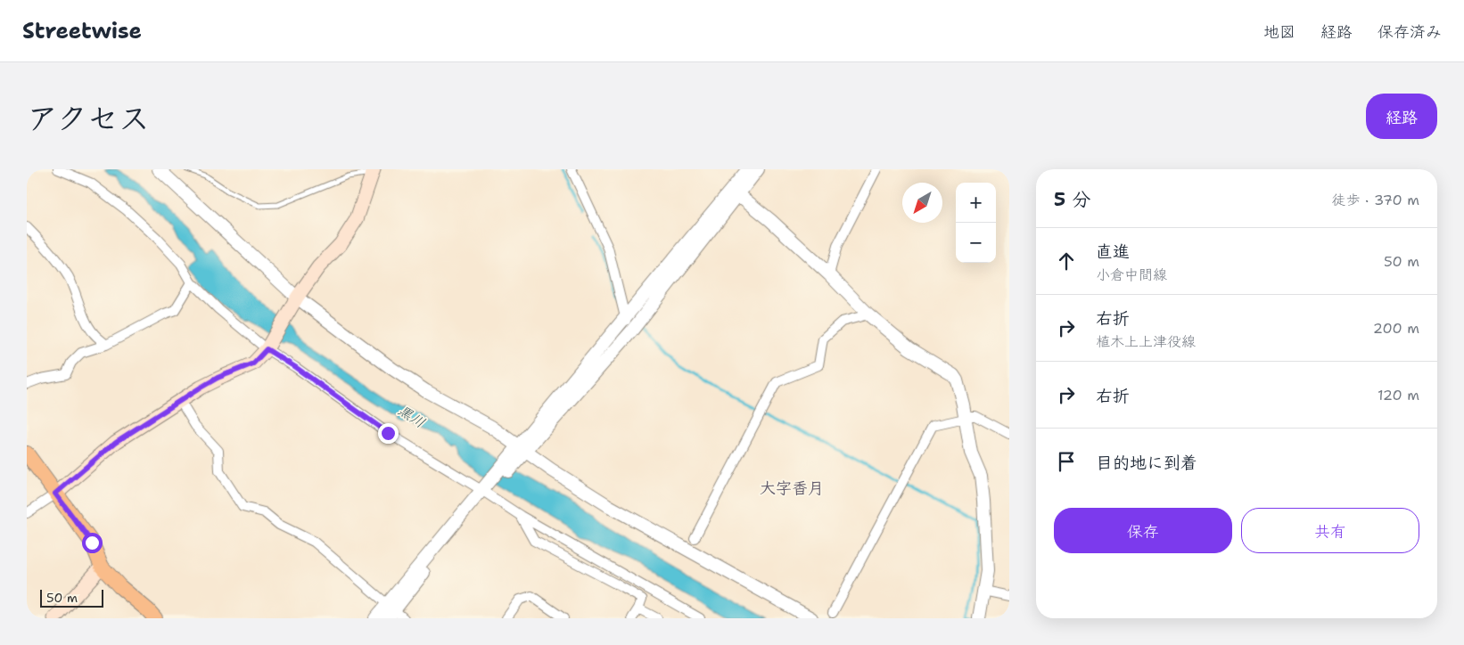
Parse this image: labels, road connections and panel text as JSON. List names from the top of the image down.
{
  "districts": ["大字香月"],
  "water": ["黒川"],
  "scale_bar": "50 m",
  "north": "bottom left",
  "page": {
    "header": "Streetwise",
    "nav": ["地図", "経路", "保存済み"],
    "title": "アクセス",
    "buttons": [
      "経路",
      ["保存", "共有"]
    ],
    "heading": ["5 分", "徒歩 · 370 m"],
    "map_buttons": ["+", "−"],
    "list": [
      ["直進", "小倉中間線", "50 m"],
      ["右折", "植木上上津役線", "200 m"],
      ["右折", "120 m"],
      "目的地に到着"
    ],
    "scale": "50 m"
  }
}
